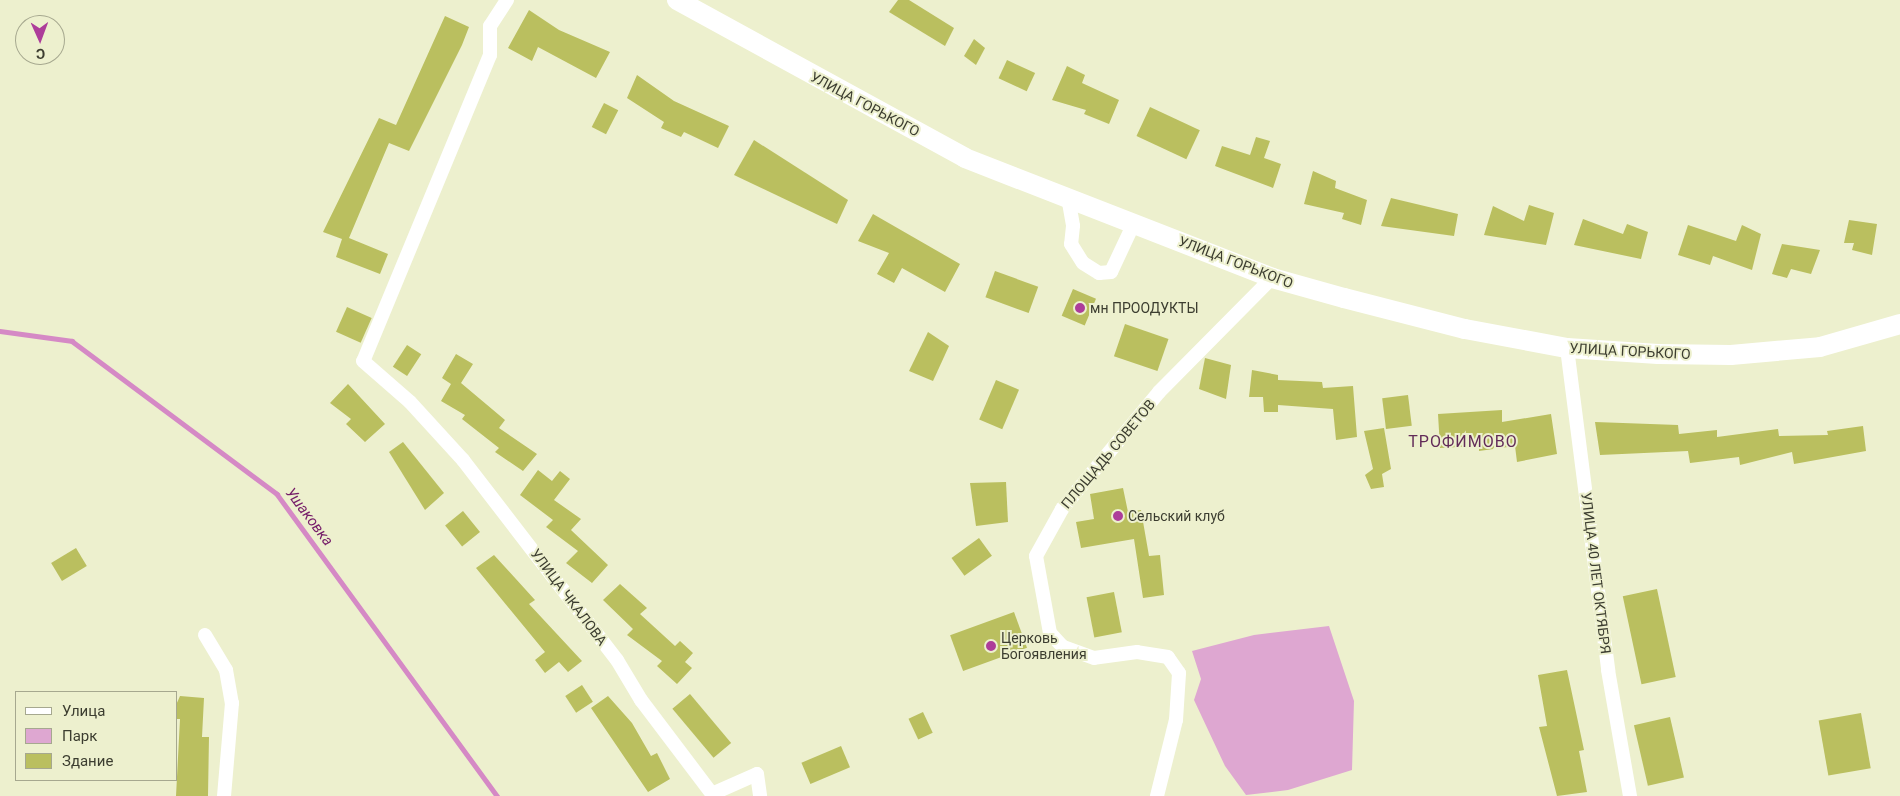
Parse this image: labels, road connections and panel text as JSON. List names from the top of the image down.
{
  "streets": {
    "main road": ["УЛИЦА ГОРЬКОГО"],
    "street": ["ПЛОЩАДЬ СОВЕТОВ", "УЛИЦА 40 ЛЕТ ОКТЯБРЯ", "УЛИЦА ЧКАЛОВА"]
  },
  "crossings": [
    ["УЛИЦА ГОРЬКОГО", "ПЛОЩАДЬ СОВЕТОВ"],
    ["УЛИЦА ГОРЬКОГО", "УЛИЦА 40 ЛЕТ ОКТЯБРЯ"]
  ],
  "districts": ["ТРОФИМОВО"],
  "water": ["Ушаковка"],
  "places": ["мн ПРООДУКТЫ", "Сельский клуб", "Церковь Богоявления"],
  "legend": ["Улица", "Парк", "Здание"],
  "north": "bottom"
}
